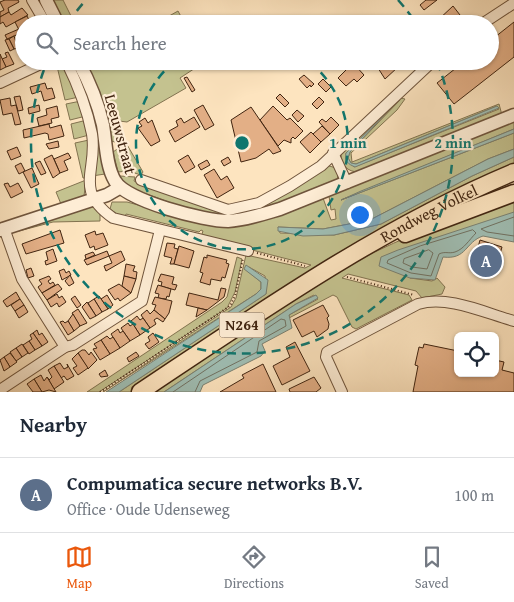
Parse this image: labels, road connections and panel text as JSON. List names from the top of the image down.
{
  "streets": {
    "main road": ["Rondweg Volkel", "N264"],
    "street": ["Leeuwstraat"]
  },
  "page": {
    "search": "Search here",
    "pins": "A",
    "heading": "Nearby",
    "list": [
      {
        "mark": "A",
        "name": "Compumatica secure networks B.V.",
        "note": "Office · Oude Udenseweg",
        "value": "100 m"
      }
    ],
    "nav": ["Map", "Directions", "Saved"]
  },
  "rings": ["1 min", "2 min"]
}
